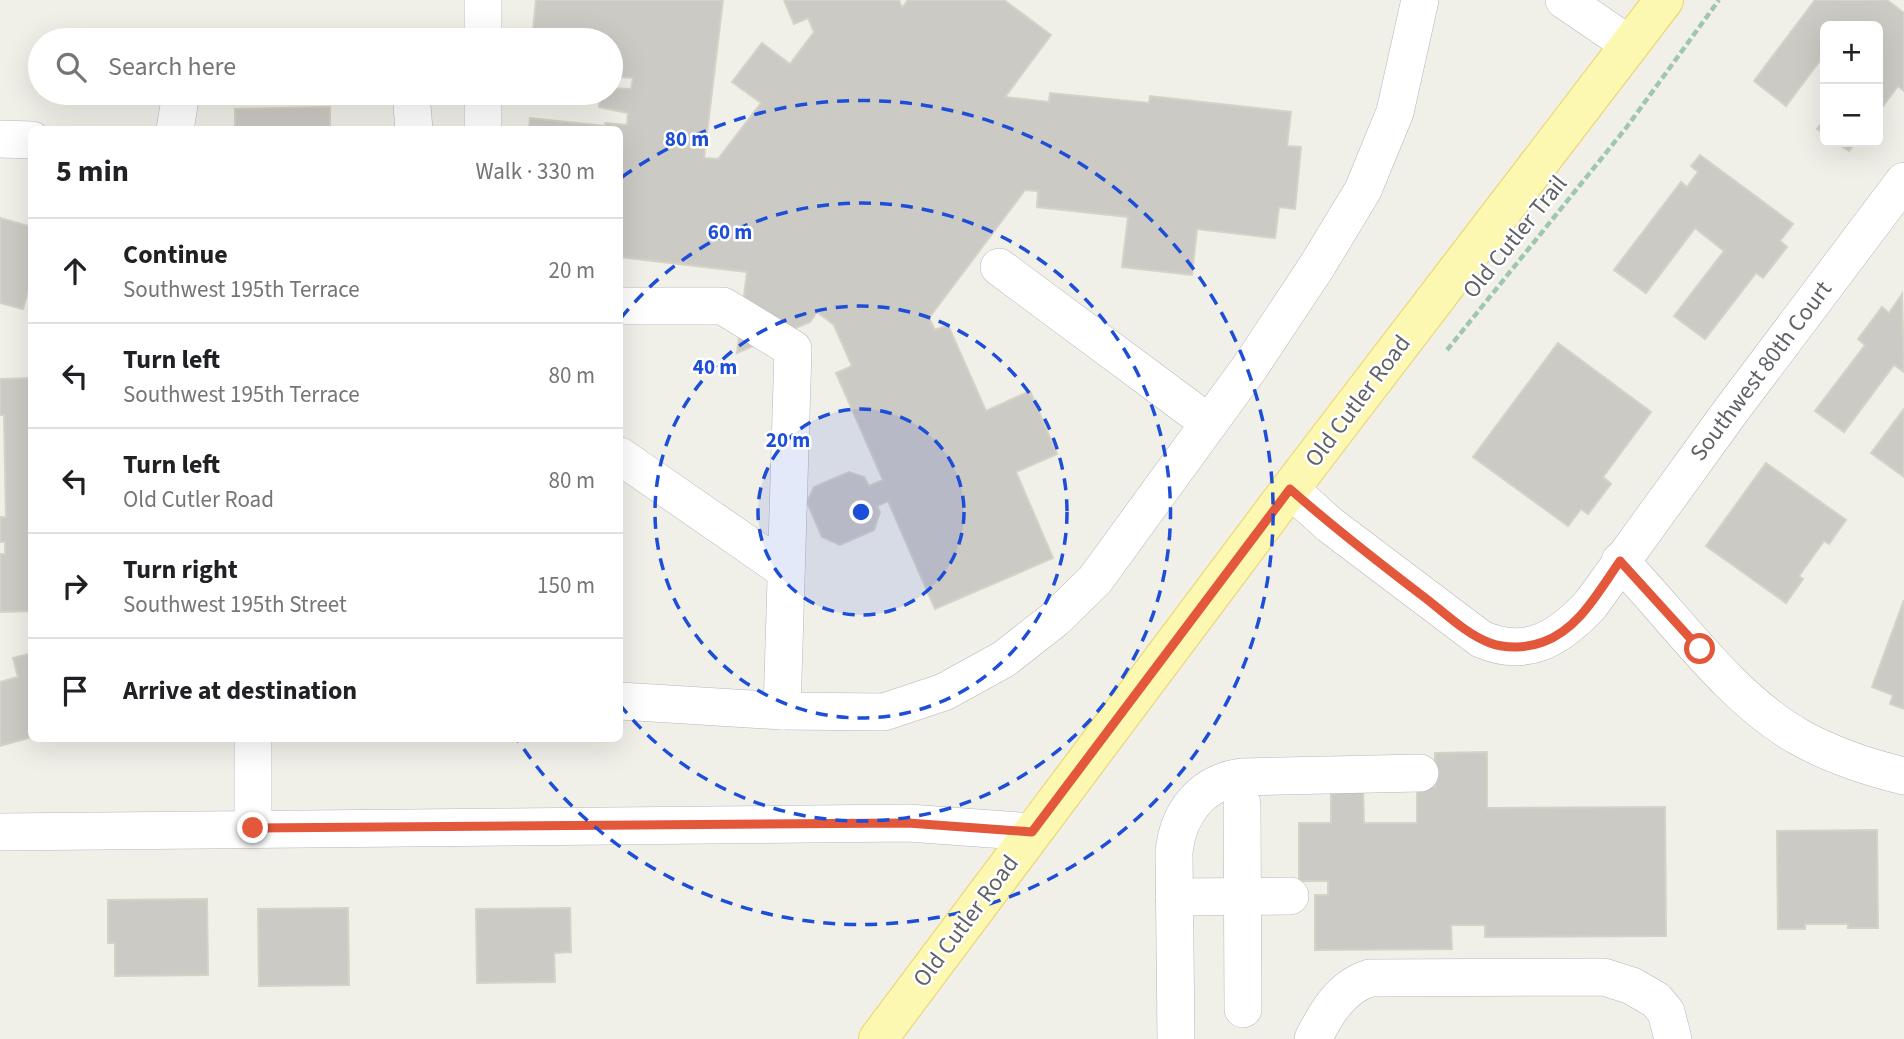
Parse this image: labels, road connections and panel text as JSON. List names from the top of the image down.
{
  "streets": {
    "main road": ["Old Cutler Road"],
    "street": ["Southwest 80th Court"],
    "path": ["Old Cutler Trail"]
  },
  "crossings": [
    ["Southwest 80th Court", "Old Cutler Road"]
  ],
  "page": {
    "map_buttons": ["+", "−"],
    "search": "Search here",
    "heading": ["5 min", "Walk · 330 m"],
    "list": [
      ["Continue", "Southwest 195th Terrace", "20 m"],
      ["Turn left", "Southwest 195th Terrace", "80 m"],
      ["Turn left", "Old Cutler Road", "80 m"],
      ["Turn right", "Southwest 195th Street", "150 m"],
      "Arrive at destination"
    ]
  },
  "rings": [
    "80 m",
    "60 m",
    "40 m",
    "20 m"
  ]
}
